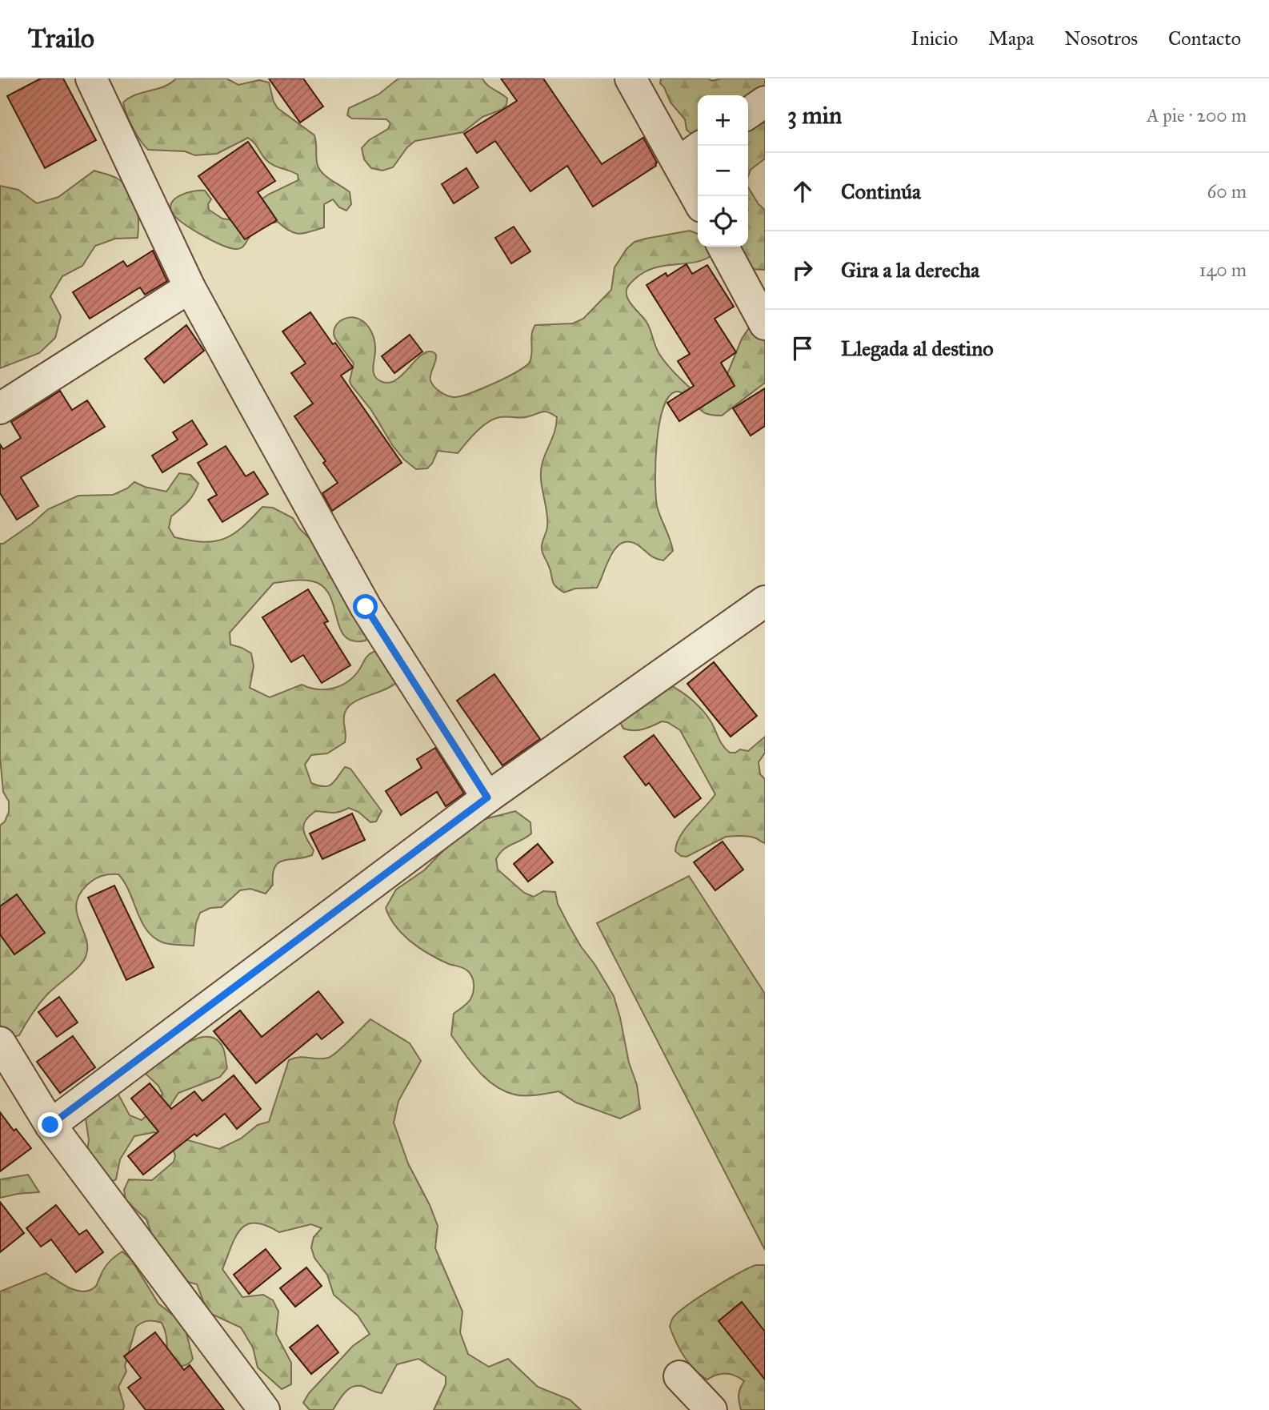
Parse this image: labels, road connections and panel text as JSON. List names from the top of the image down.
{
  "page": {
    "header": "Trailo",
    "nav": [
      "Inicio",
      "Mapa",
      "Nosotros",
      "Contacto"
    ],
    "heading": ["3 min", "A pie · 200 m"],
    "map_buttons": ["+", "−"],
    "list": [
      ["Continúa", "60 m"],
      ["Gira a la derecha", "140 m"],
      "Llegada al destino"
    ]
  }
}
